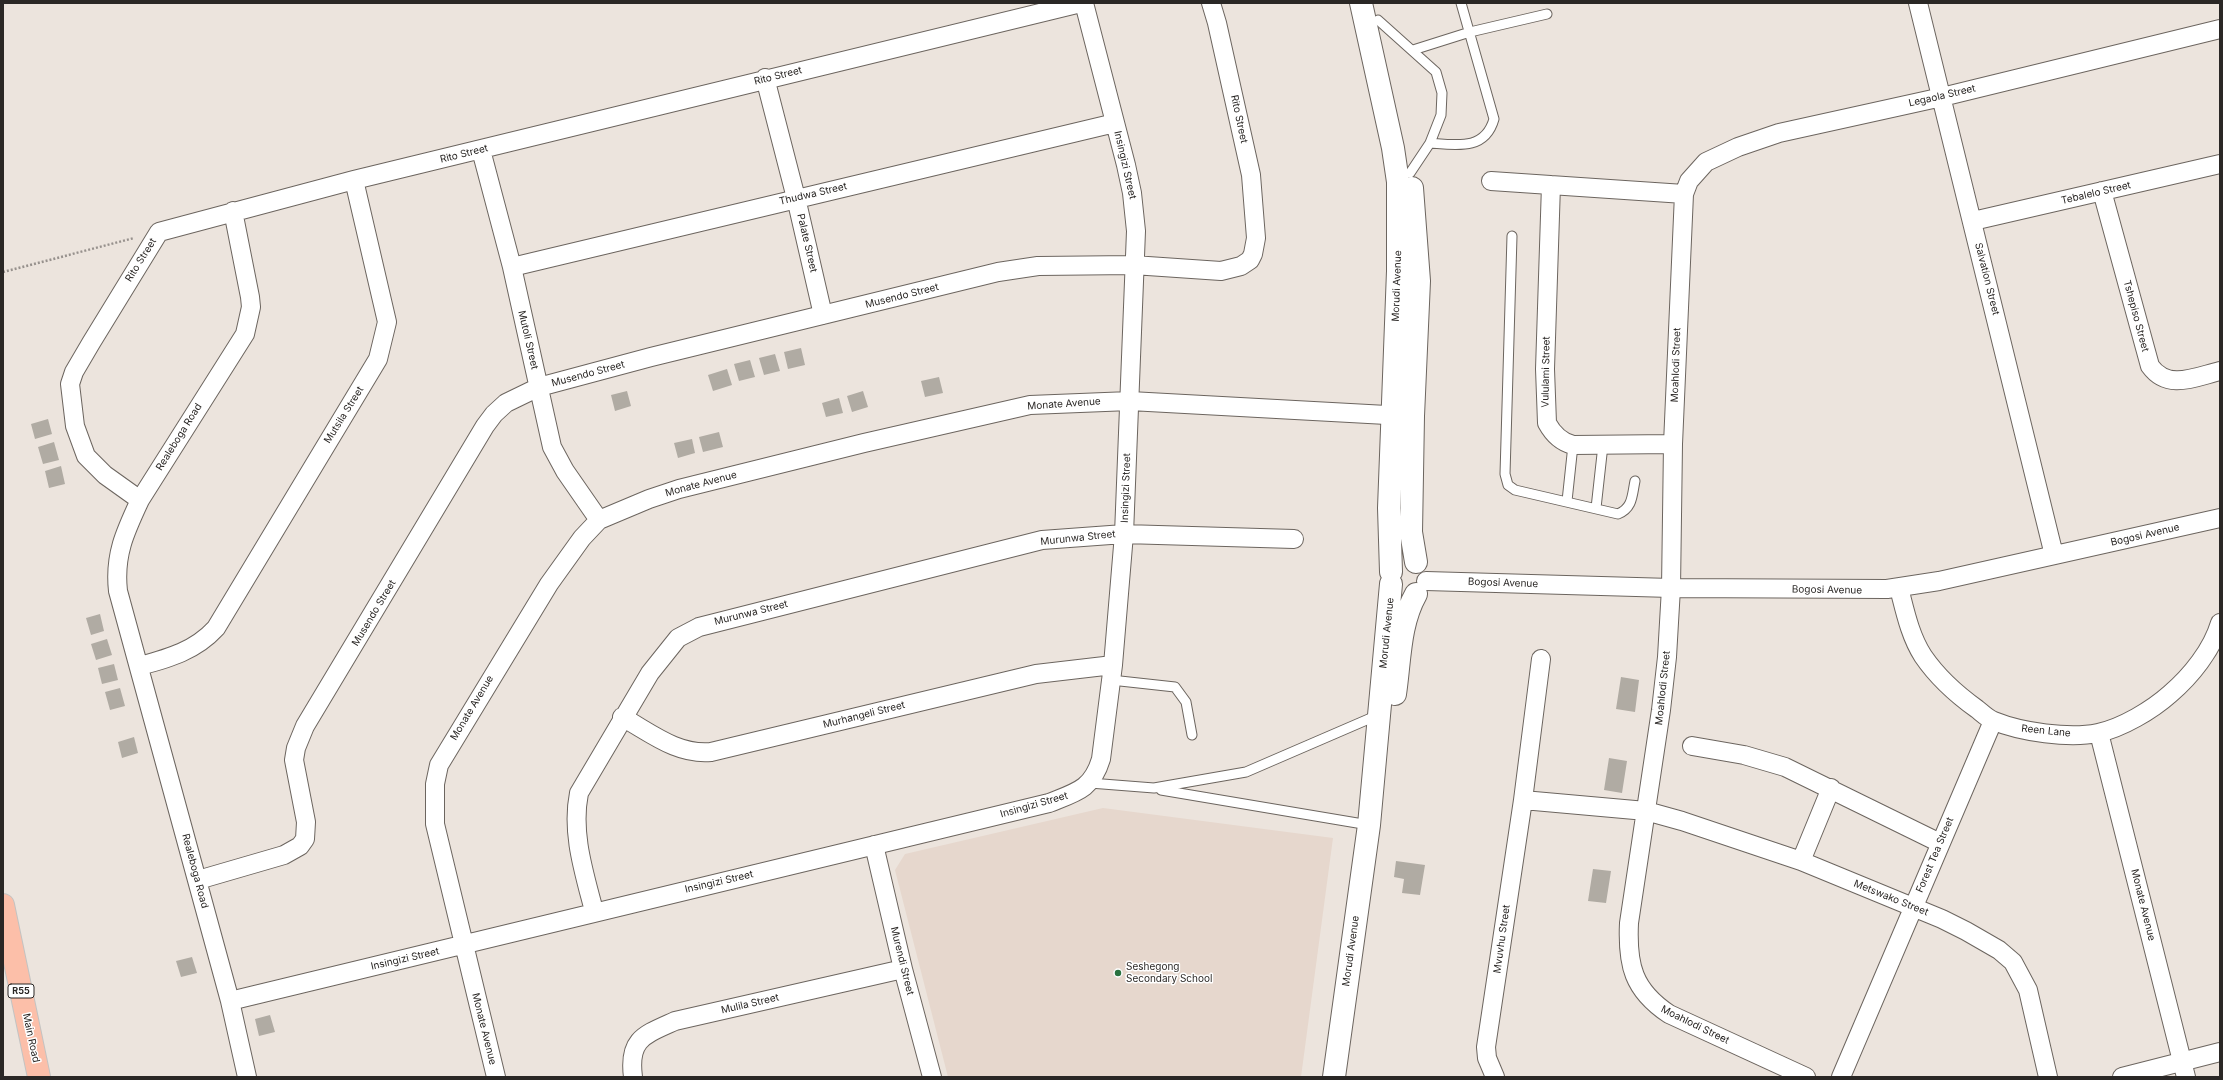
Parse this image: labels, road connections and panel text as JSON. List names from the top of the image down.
{
  "streets": {
    "main road": ["R55", "Main Road"],
    "street": [
      "Rito Street",
      "Legaola Street",
      "Insingizi Street",
      "Tebalelo Street",
      "Thudwa Street",
      "Palate Street",
      "Salvation Street",
      "Morudi Avenue",
      "Musendo Street",
      "Tshepiso Street",
      "Mutoli Street",
      "Moahlodi Street",
      "Vululami Street",
      "Monate Avenue",
      "Mutsila Street",
      "Realeboga Road",
      "Bogosi Avenue",
      "Murunwa Street",
      "Murhangeli Street",
      "Reen Lane",
      "Forest Tea Street",
      "Metswako Street",
      "Mvuvhu Street",
      "Murendi Street",
      "Mulila Street"
    ]
  },
  "crossings": [
    ["Rito Street", "Palate Street"],
    ["Rito Street", "Musendo Street"],
    ["Rito Street", "Mutoli Street"],
    ["Rito Street", "Mutsila Street"],
    ["Rito Street", "Realeboga Road"],
    ["Legaola Street", "Salvation Street"],
    ["Legaola Street", "Moahlodi Street"],
    ["Insingizi Street", "Thudwa Street"],
    ["Insingizi Street", "Musendo Street"],
    ["Insingizi Street", "Monate Avenue"],
    ["Insingizi Street", "Realeboga Road"],
    ["Insingizi Street", "Murunwa Street"],
    ["Insingizi Street", "Murhangeli Street"],
    ["Insingizi Street", "Murendi Street"],
    ["Tebalelo Street", "Salvation Street"],
    ["Tebalelo Street", "Tshepiso Street"],
    ["Thudwa Street", "Palate Street"],
    ["Thudwa Street", "Mutoli Street"],
    ["Palate Street", "Musendo Street"],
    ["Salvation Street", "Bogosi Avenue"],
    ["Morudi Avenue", "Monate Avenue"],
    ["Morudi Avenue", "Bogosi Avenue"],
    ["Musendo Street", "Mutoli Street"],
    ["Musendo Street", "Realeboga Road"],
    ["Mutoli Street", "Monate Avenue"],
    ["Moahlodi Street", "Bogosi Avenue"],
    ["Moahlodi Street", "Metswako Street"],
    ["Monate Avenue", "Reen Lane"],
    ["Mutsila Street", "Realeboga Road"],
    ["Bogosi Avenue", "Reen Lane"],
    ["Murunwa Street", "Murhangeli Street"],
    ["Reen Lane", "Forest Tea Street"],
    ["Forest Tea Street", "Metswako Street"],
    ["Murendi Street", "Mulila Street"]
  ],
  "places": ["Seshegong Secondary School"]
}
